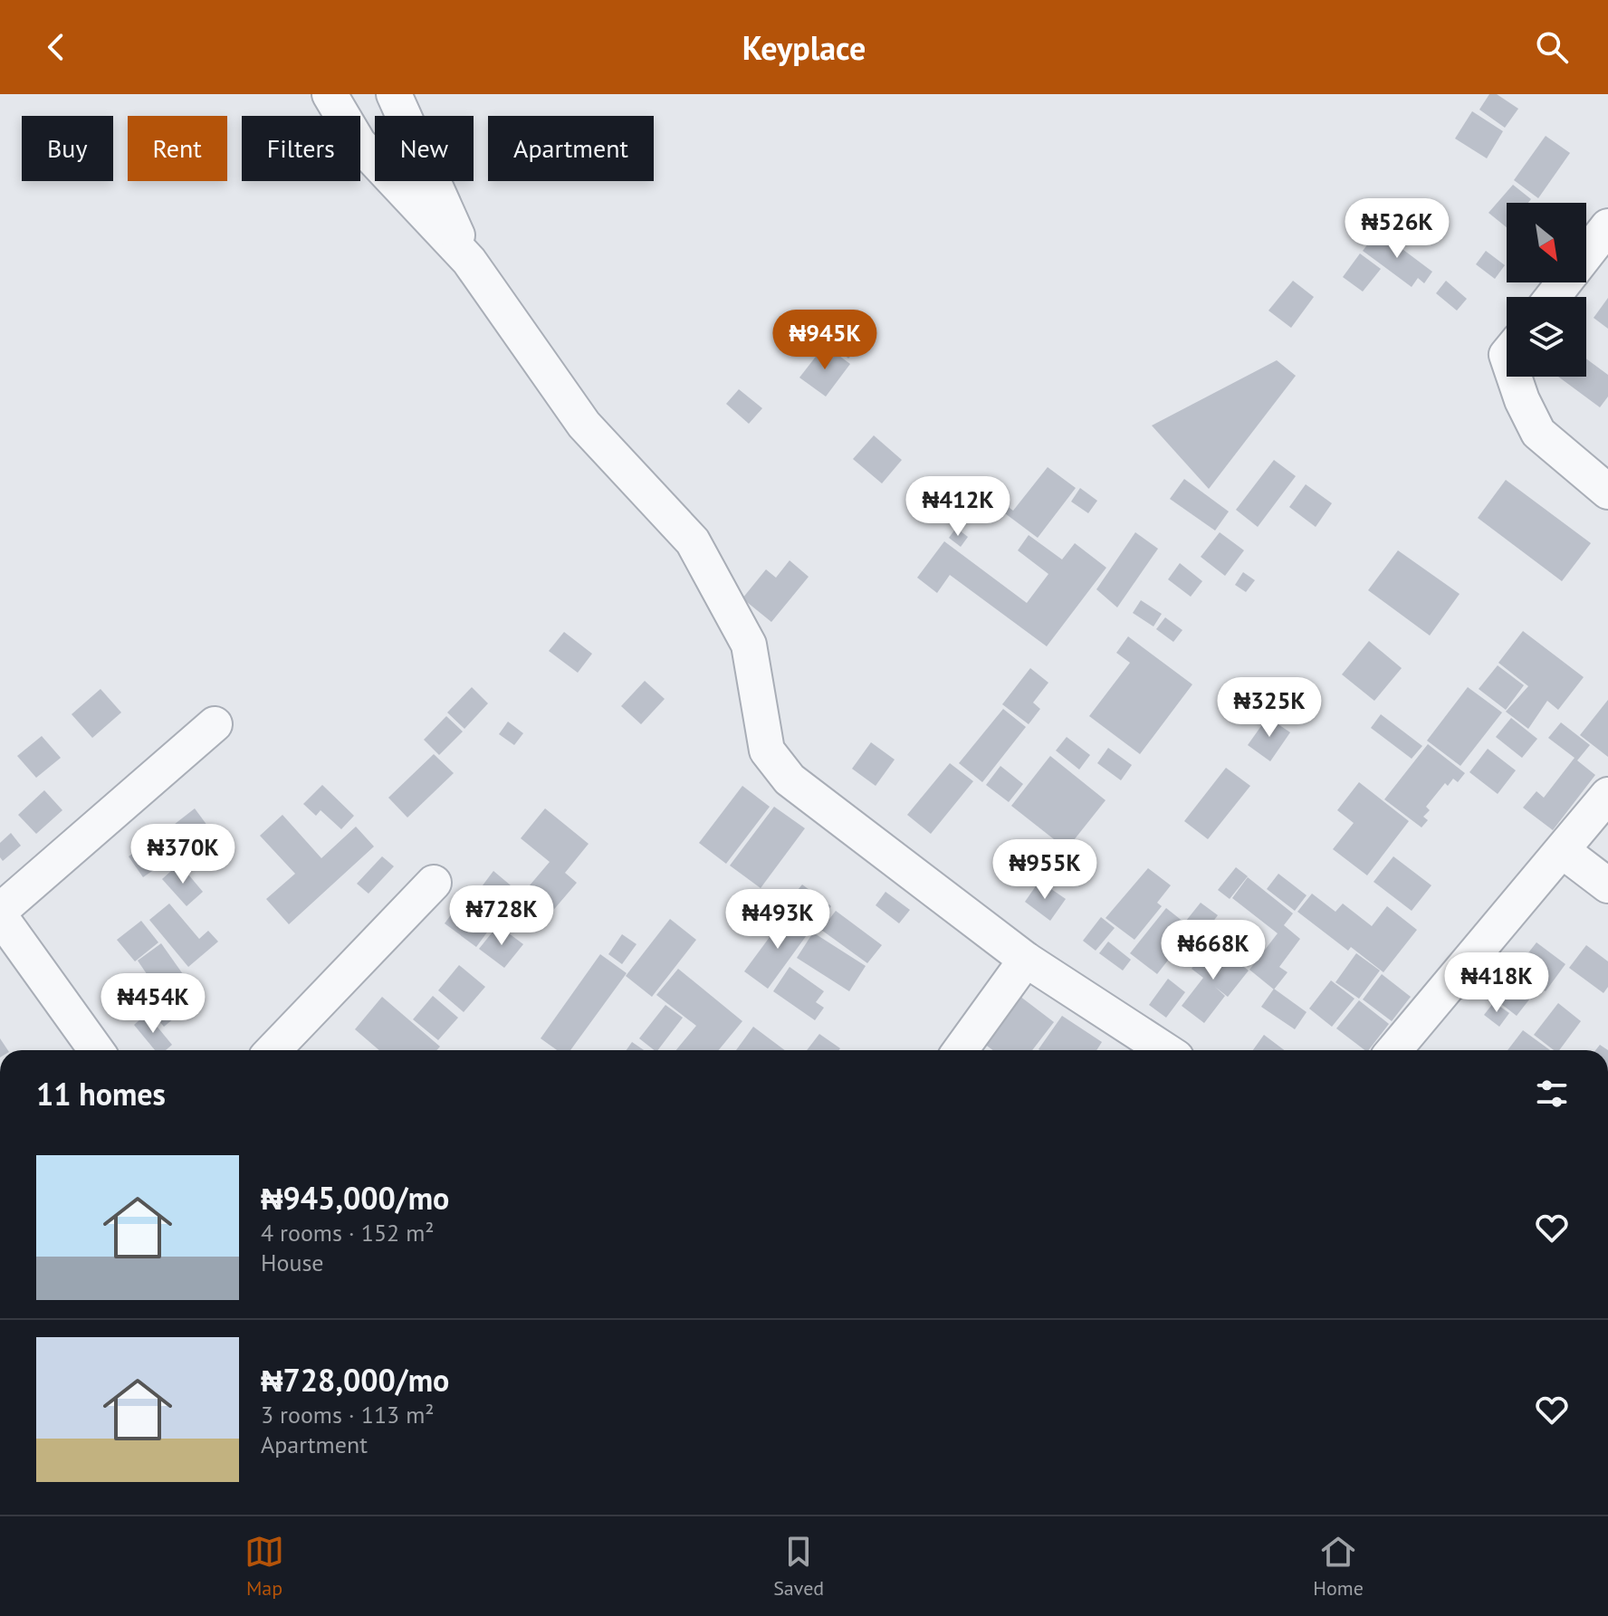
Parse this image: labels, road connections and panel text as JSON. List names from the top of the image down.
{
  "north": "bottom right",
  "page": {
    "header": "Keyplace",
    "chip": [
      "Buy",
      "Rent",
      "Filters",
      "New",
      "Apartment"
    ],
    "price": [
      "₦526K",
      "₦945K",
      "₦412K",
      "₦325K",
      "₦370K",
      "₦955K",
      "₦728K",
      "₦493K",
      "₦668K",
      "₦418K",
      "₦454K"
    ],
    "heading": "11 homes",
    "list": [
      {
        "name": "₦945,000/mo",
        "note": "4 rooms · 152 m² · House"
      },
      {
        "name": "₦728,000/mo",
        "note": "3 rooms · 113 m² · Apartment"
      }
    ],
    "tabs": ["Map", "Saved", "Home"]
  }
}
